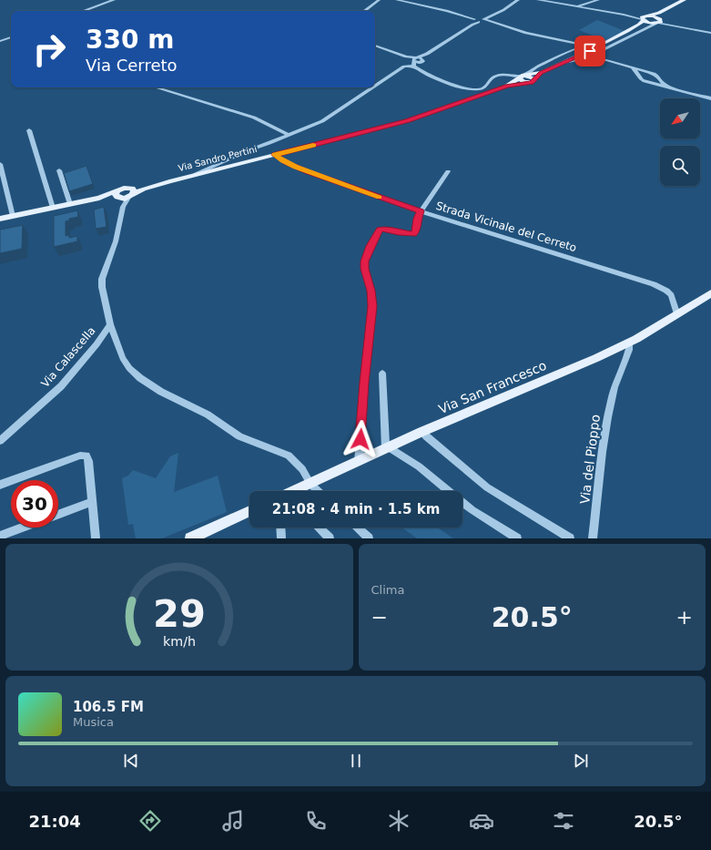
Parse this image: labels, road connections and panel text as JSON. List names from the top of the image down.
{
  "streets": {
    "main road": ["Via Sandro Pertini", "Via San Francesco"],
    "street": ["Strada Vicinale del Cerreto", "Via Calascella", "Via del Pioppo"]
  },
  "crossings": [
    ["Via Sandro Pertini", "Strada Vicinale del Cerreto"],
    ["Via Sandro Pertini", "Via Calascella"],
    ["Strada Vicinale del Cerreto", "Via San Francesco"],
    ["Via San Francesco", "Via del Pioppo"]
  ],
  "north": "bottom left",
  "page": {
    "turn": ["330 m", "Via Cerreto"],
    "limit": "30",
    "trip": "21:08 · 4 min · 1.5 km",
    "tile": "Clima",
    "heat": ["−", "20.5°", "+"],
    "song": ["106.5 FM", "Musica"],
    "tabs": ["21:04", "20.5°"],
    "gauge": ["29", "km/h"]
  }
}
